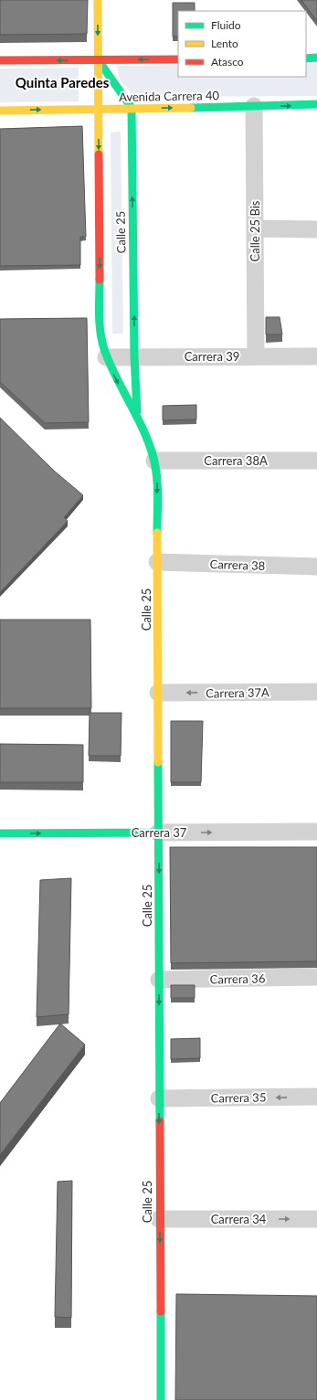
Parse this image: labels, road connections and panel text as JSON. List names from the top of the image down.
{
  "streets": {
    "street": [
      "Avenida Carrera 40",
      "Calle 25 Bis",
      "Calle 25",
      "Carrera 39",
      "Carrera 38A",
      "Carrera 38",
      "Carrera 37A",
      "Carrera 37",
      "Carrera 36",
      "Carrera 35",
      "Carrera 34"
    ]
  },
  "crossings": [
    ["Avenida Carrera 40", "Calle 25 Bis"],
    ["Avenida Carrera 40", "Calle 25"],
    ["Calle 25 Bis", "Carrera 39"],
    ["Calle 25", "Carrera 39"],
    ["Calle 25", "Carrera 38A"],
    ["Calle 25", "Carrera 38"],
    ["Calle 25", "Carrera 37A"],
    ["Calle 25", "Carrera 37"],
    ["Calle 25", "Carrera 36"],
    ["Calle 25", "Carrera 35"],
    ["Calle 25", "Carrera 34"]
  ],
  "one_way": [
    "Carrera 37A",
    "Carrera 37",
    "Carrera 35",
    "Carrera 34"
  ],
  "districts": ["Quinta Paredes"],
  "legend": ["Fluido", "Lento", "Atasco"]
}
